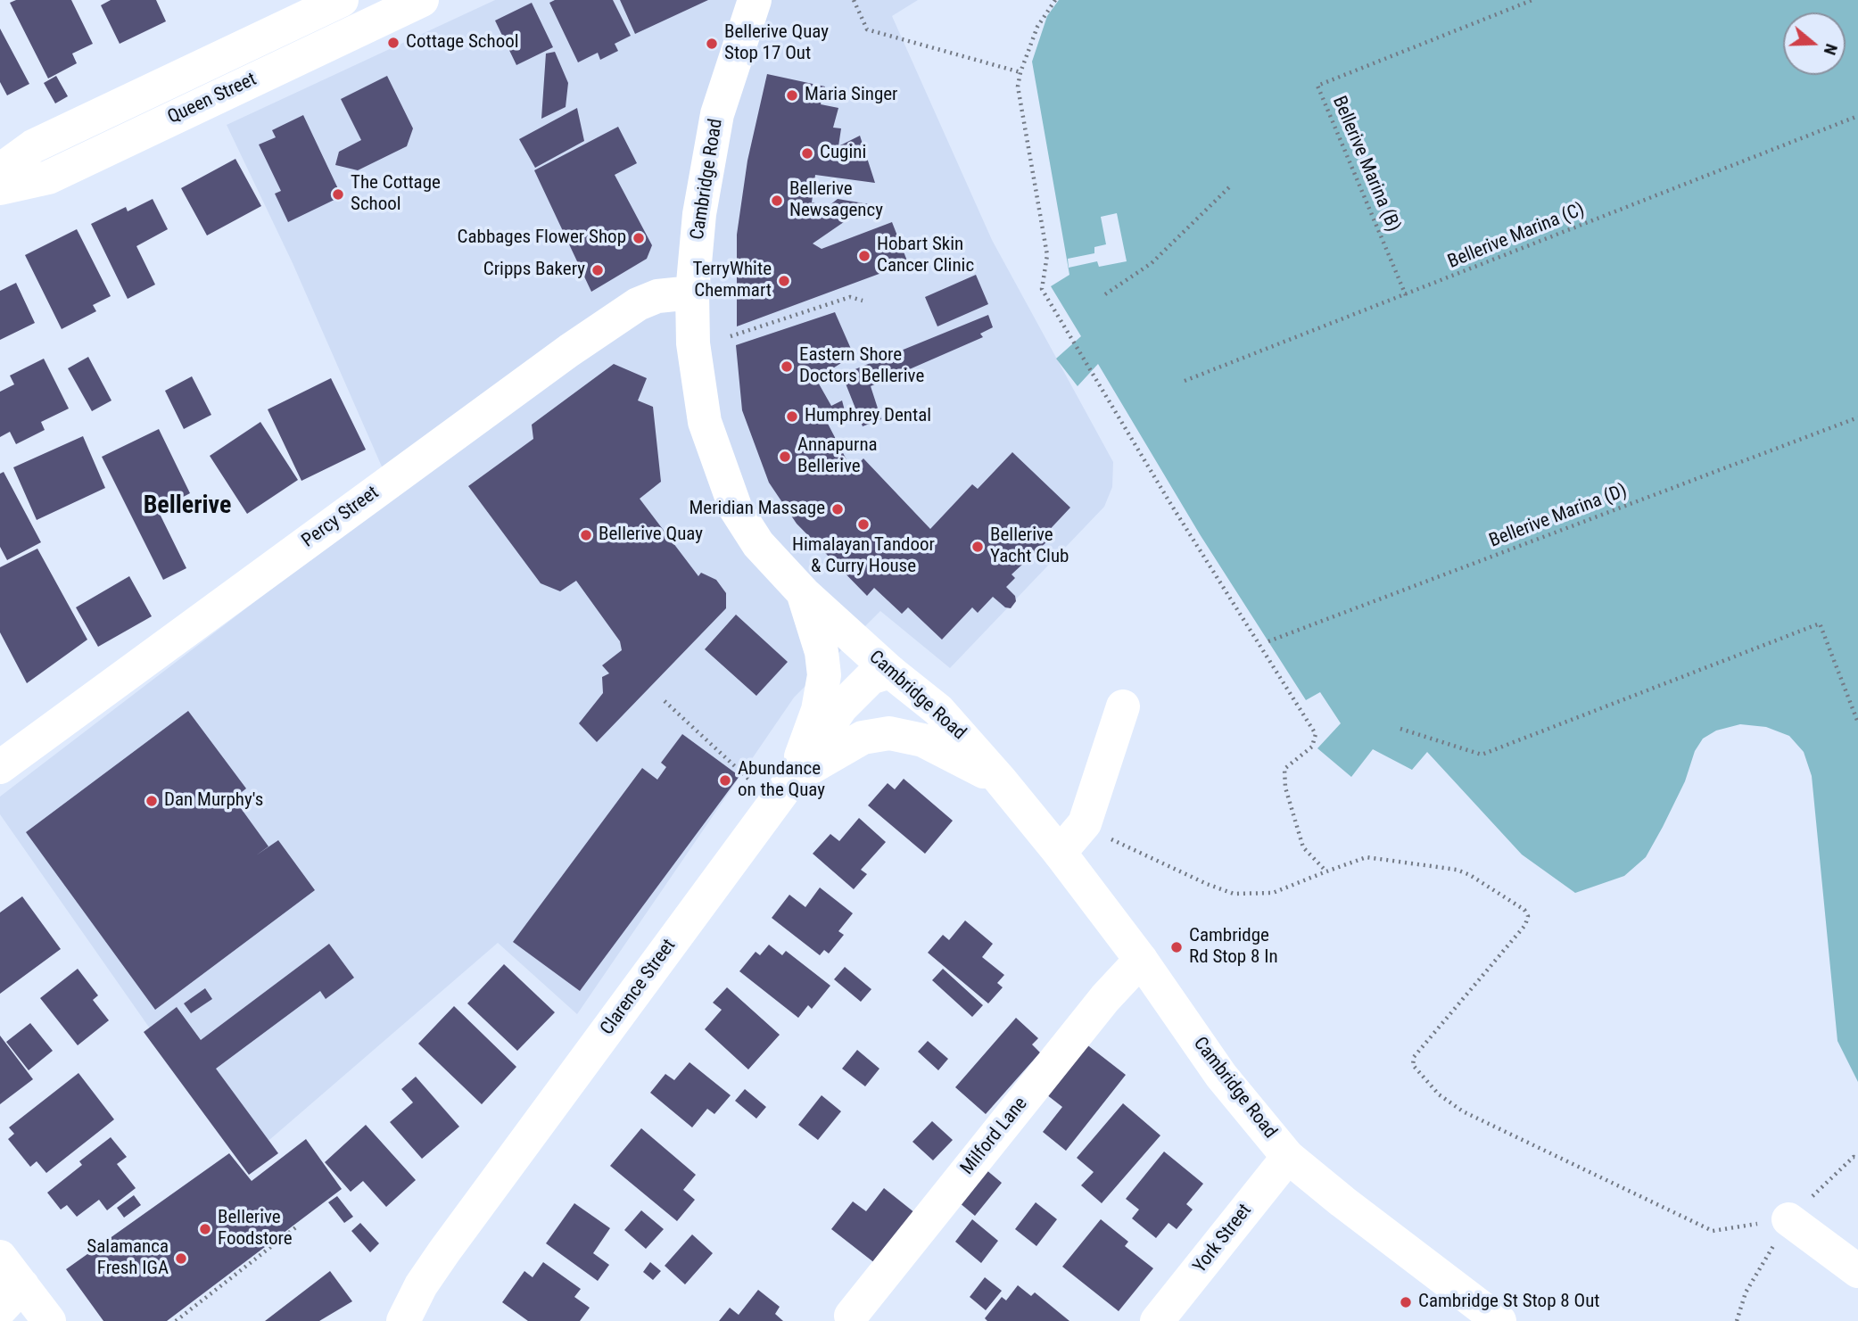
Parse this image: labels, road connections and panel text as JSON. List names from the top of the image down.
{
  "streets": {
    "street": [
      "Queen Street",
      "Cambridge Road",
      "Percy Street",
      "Clarence Street",
      "Milford Lane",
      "York Street"
    ],
    "path": ["Bellerive Marina (B)", "Bellerive Marina (C)", "Bellerive Marina (D)"]
  },
  "crossings": [
    ["Bellerive Marina (B)", "Bellerive Marina (C)"],
    ["Cambridge Road", "Percy Street"],
    ["Cambridge Road", "Clarence Street"],
    ["Cambridge Road", "Milford Lane"],
    ["Cambridge Road", "York Street"]
  ],
  "districts": ["Bellerive"],
  "places": [
    "Cottage School",
    "Bellerive Quay Stop 17 Out",
    "Maria Singer",
    "Cugini",
    "The Cottage School",
    "Bellerive Newsagency",
    "Cabbages Flower Shop",
    "Hobart Skin Cancer Clinic",
    "Cripps Bakery",
    "TerryWhite Chemmart",
    "Eastern Shore Doctors Bellerive",
    "Humphrey Dental",
    "Annapurna Bellerive",
    "Meridian Massage",
    "Himalayan Tandoor & Curry House",
    "Bellerive Quay",
    "Bellerive Yacht Club",
    "Abundance on the Quay",
    "Dan Murphy's",
    "Cambridge Rd Stop 8 In",
    "Bellerive Foodstore",
    "Salamanca Fresh IGA",
    "Cambridge St Stop 8 Out"
  ],
  "north": "right"
}
